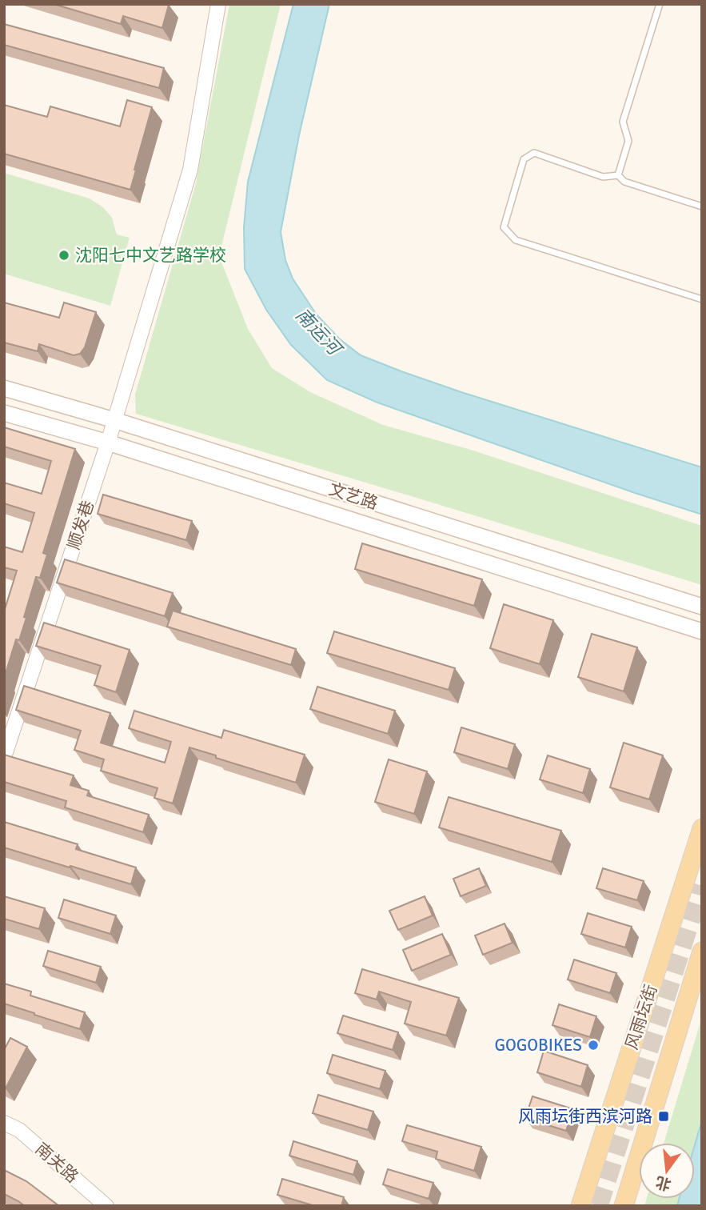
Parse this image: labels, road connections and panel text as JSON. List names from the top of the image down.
{
  "streets": {
    "main road": ["文艺路", "风雨坛街"],
    "street": ["顺发巷", "南关路"]
  },
  "crossings": [
    ["文艺路", "顺发巷"]
  ],
  "water": ["南运河"],
  "places": {
    "other": ["沈阳七中文艺路学校", "GOGOBIKES"],
    "transit": ["风雨坛街西滨河路"]
  },
  "north": "bottom"
}
